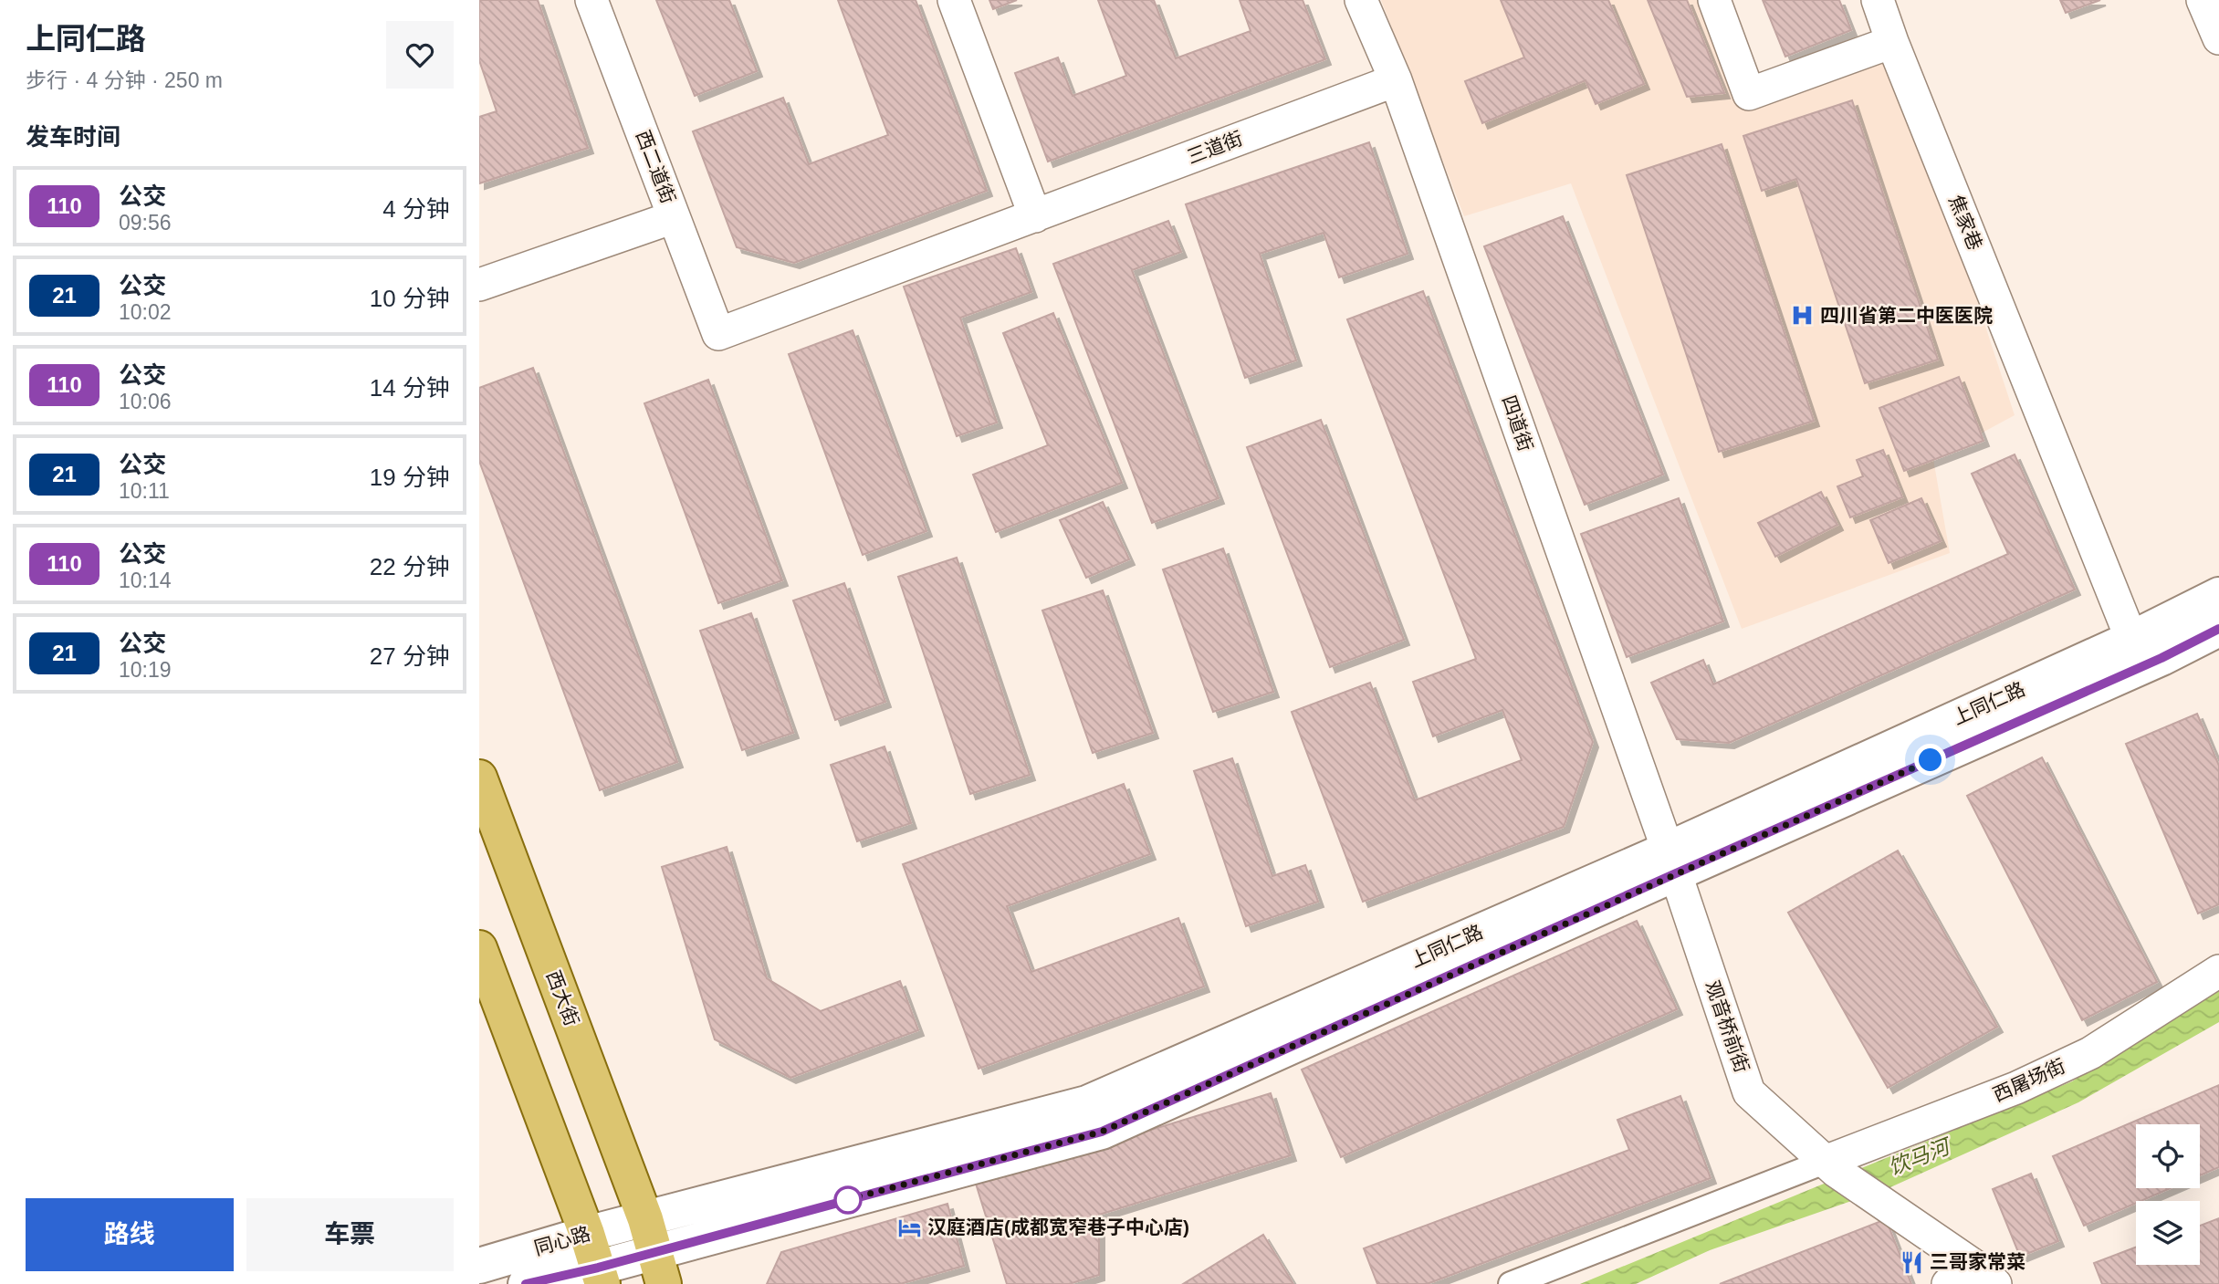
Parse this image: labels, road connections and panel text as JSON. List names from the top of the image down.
{
  "streets": {
    "main road": ["西大街"],
    "street": [
      "三道街",
      "西二道街",
      "焦家巷",
      "四道街",
      "上同仁路",
      "观音桥前街",
      "西屠场街",
      "同心路"
    ]
  },
  "crossings": [
    ["三道街", "西二道街"],
    ["三道街", "四道街"],
    ["焦家巷", "上同仁路"],
    ["四道街", "上同仁路"],
    ["四道街", "观音桥前街"],
    ["上同仁路", "西大街"],
    ["上同仁路", "观音桥前街"],
    ["上同仁路", "同心路"],
    ["西大街", "同心路"],
    ["观音桥前街", "西屠场街"]
  ],
  "water": ["饮马河"],
  "places": {
    "hospital": ["四川省第二中医医院"],
    "hotel": ["汉庭酒店(成都宽窄巷子中心店)"],
    "restaurant": ["三哥家常菜"]
  },
  "lines": ["bus line 110"],
  "page": {
    "heading": [
      ["上同仁路", "步行 · 4 分钟 · 250 m"],
      "发车时间"
    ],
    "list": [
      {
        "mark": "110",
        "name": "公交",
        "note": "09:56",
        "value": "4 分钟"
      },
      {
        "mark": "21",
        "name": "公交",
        "note": "10:02",
        "value": "10 分钟"
      },
      {
        "mark": "110",
        "name": "公交",
        "note": "10:06",
        "value": "14 分钟"
      },
      {
        "mark": "21",
        "name": "公交",
        "note": "10:11",
        "value": "19 分钟"
      },
      {
        "mark": "110",
        "name": "公交",
        "note": "10:14",
        "value": "22 分钟"
      },
      {
        "mark": "21",
        "name": "公交",
        "note": "10:19",
        "value": "27 分钟"
      }
    ],
    "buttons": ["路线", "车票"]
  }
}
